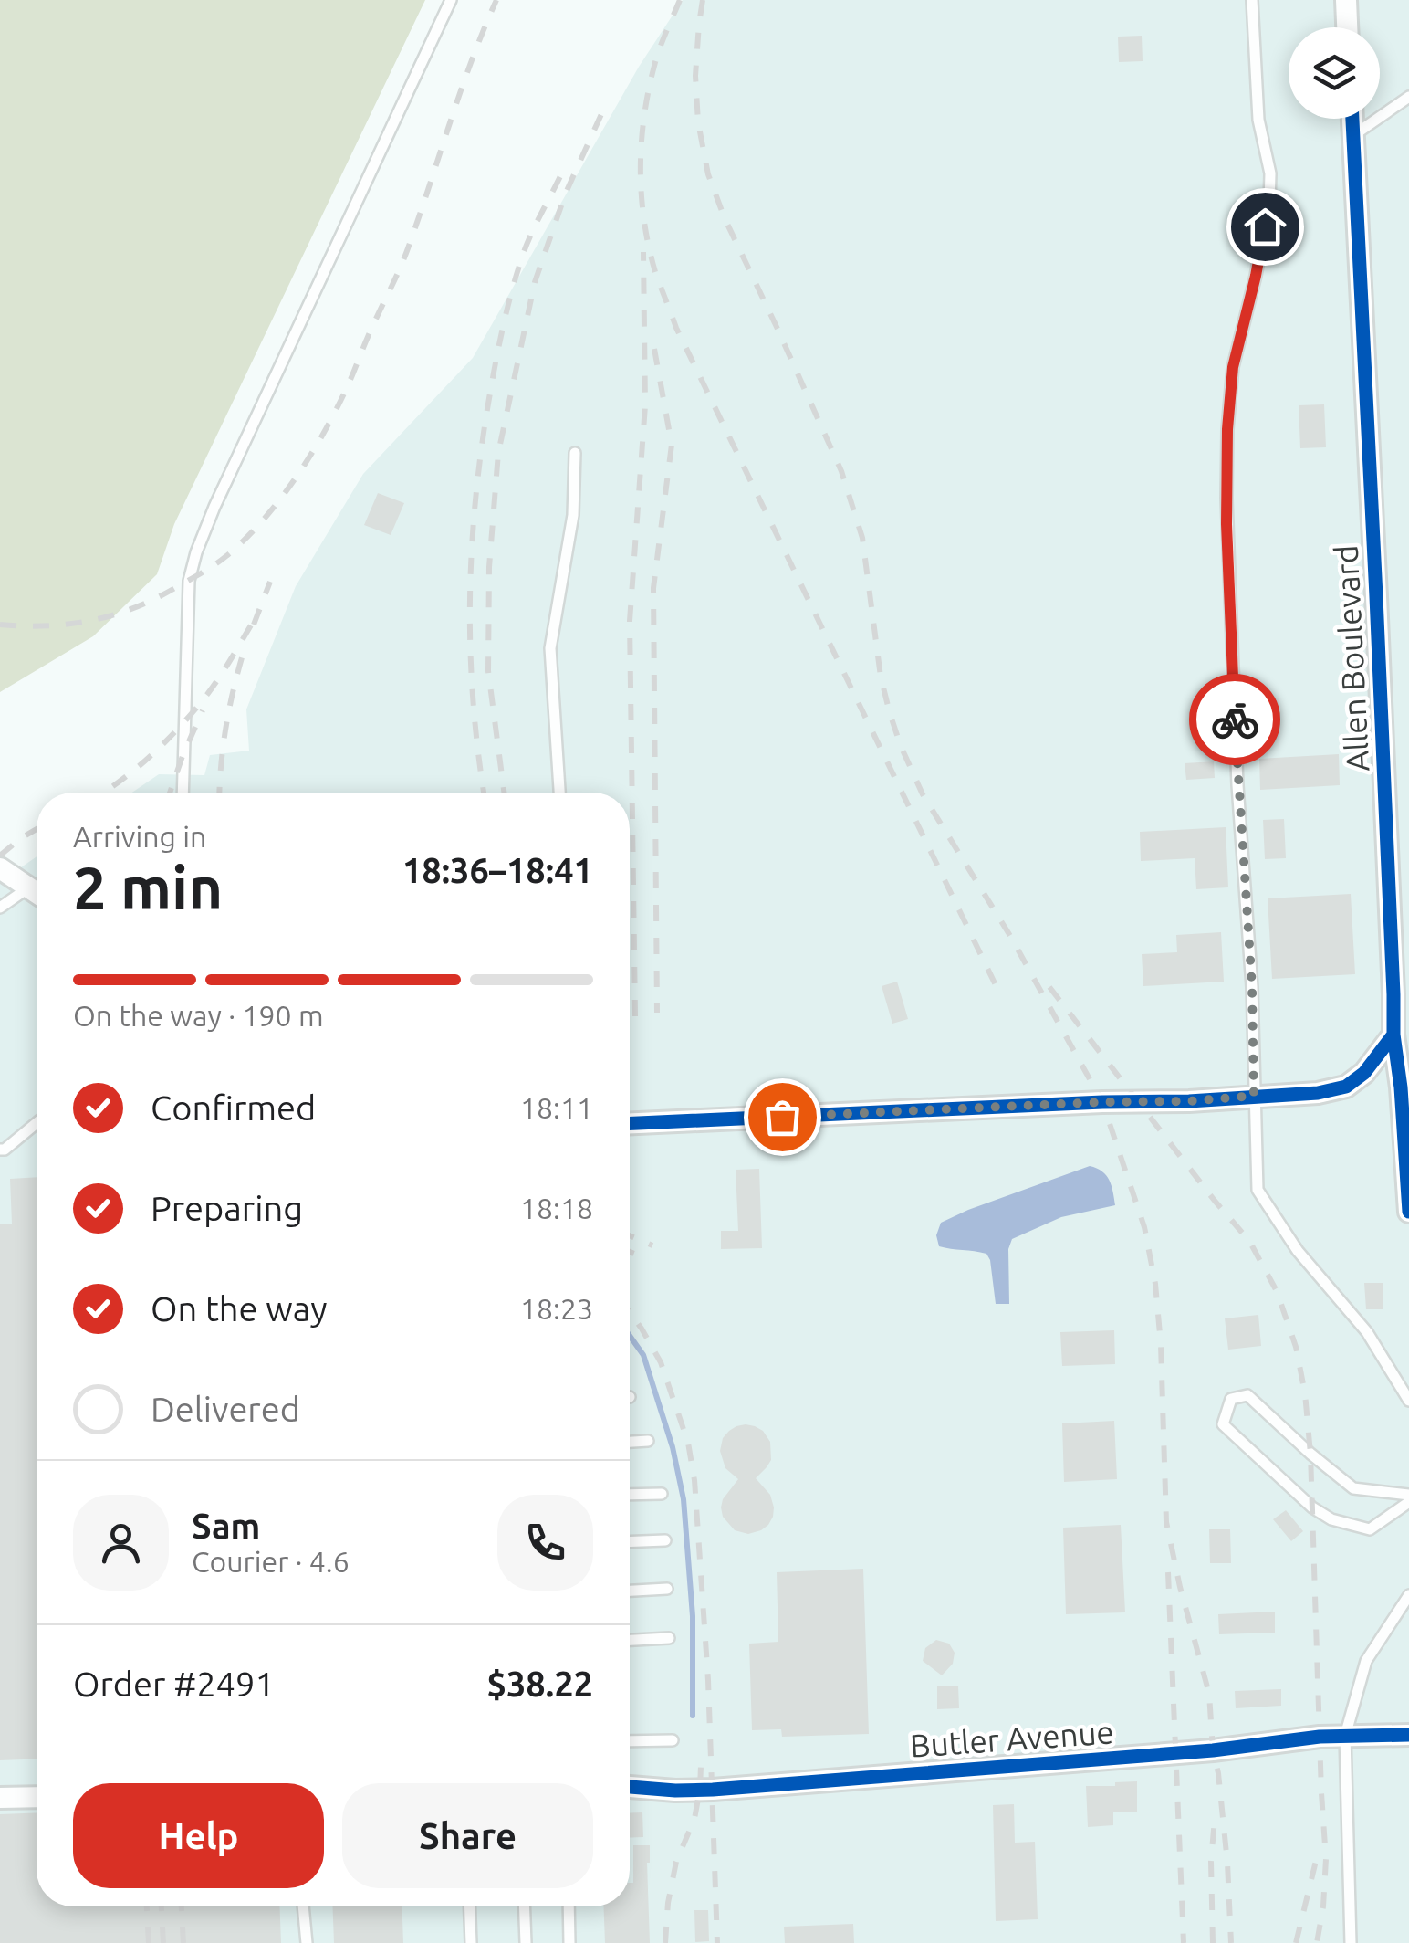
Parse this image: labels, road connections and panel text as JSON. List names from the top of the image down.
{
  "streets": {
    "street": ["Allen Boulevard", "Butler Avenue"]
  },
  "page": {
    "heading": ["2 min", "Arriving in", "18:36–18:41"],
    "panel": [
      "Sam",
      "Courier · 4.6",
      "Order #2491",
      "$38.22"
    ],
    "bar": "On the way · 190 m",
    "list": [
      ["Confirmed", "18:11"],
      ["Preparing", "18:18"],
      ["On the way", "18:23"],
      "Delivered"
    ],
    "buttons": ["Help", "Share"]
  }
}
